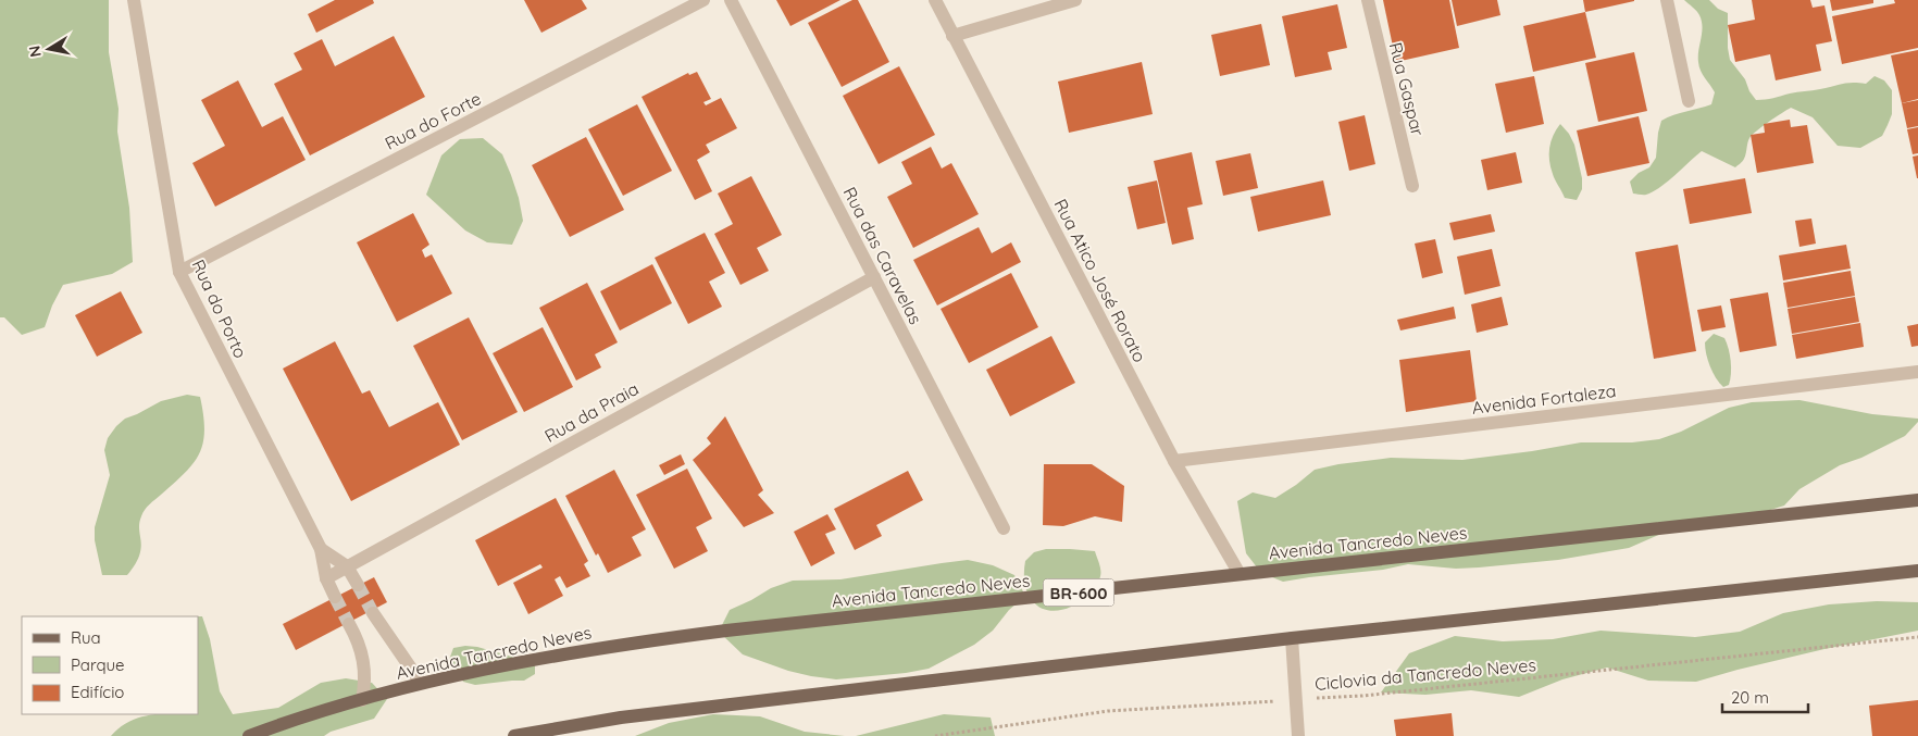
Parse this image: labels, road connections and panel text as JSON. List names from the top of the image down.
{
  "streets": {
    "main road": ["Avenida Tancredo Neves", "BR-600"],
    "street": [
      "Rua Gaspar",
      "Rua do Forte",
      "Rua das Caravelas",
      "Rua Atico José Rorato",
      "Rua do Porto",
      "Avenida Fortaleza",
      "Rua da Praia"
    ],
    "path": ["Ciclovia da Tancredo Neves"]
  },
  "crossings": [
    ["Rua do Forte", "Rua do Porto"],
    ["Rua das Caravelas", "Rua da Praia"],
    ["Rua Atico José Rorato", "Avenida Fortaleza"],
    ["Rua Atico José Rorato", "Avenida Tancredo Neves"],
    ["Rua do Porto", "Rua da Praia"]
  ],
  "legend": ["Rua", "Parque", "Edifício"],
  "scale_bar": "20 m",
  "north": "left"
}
